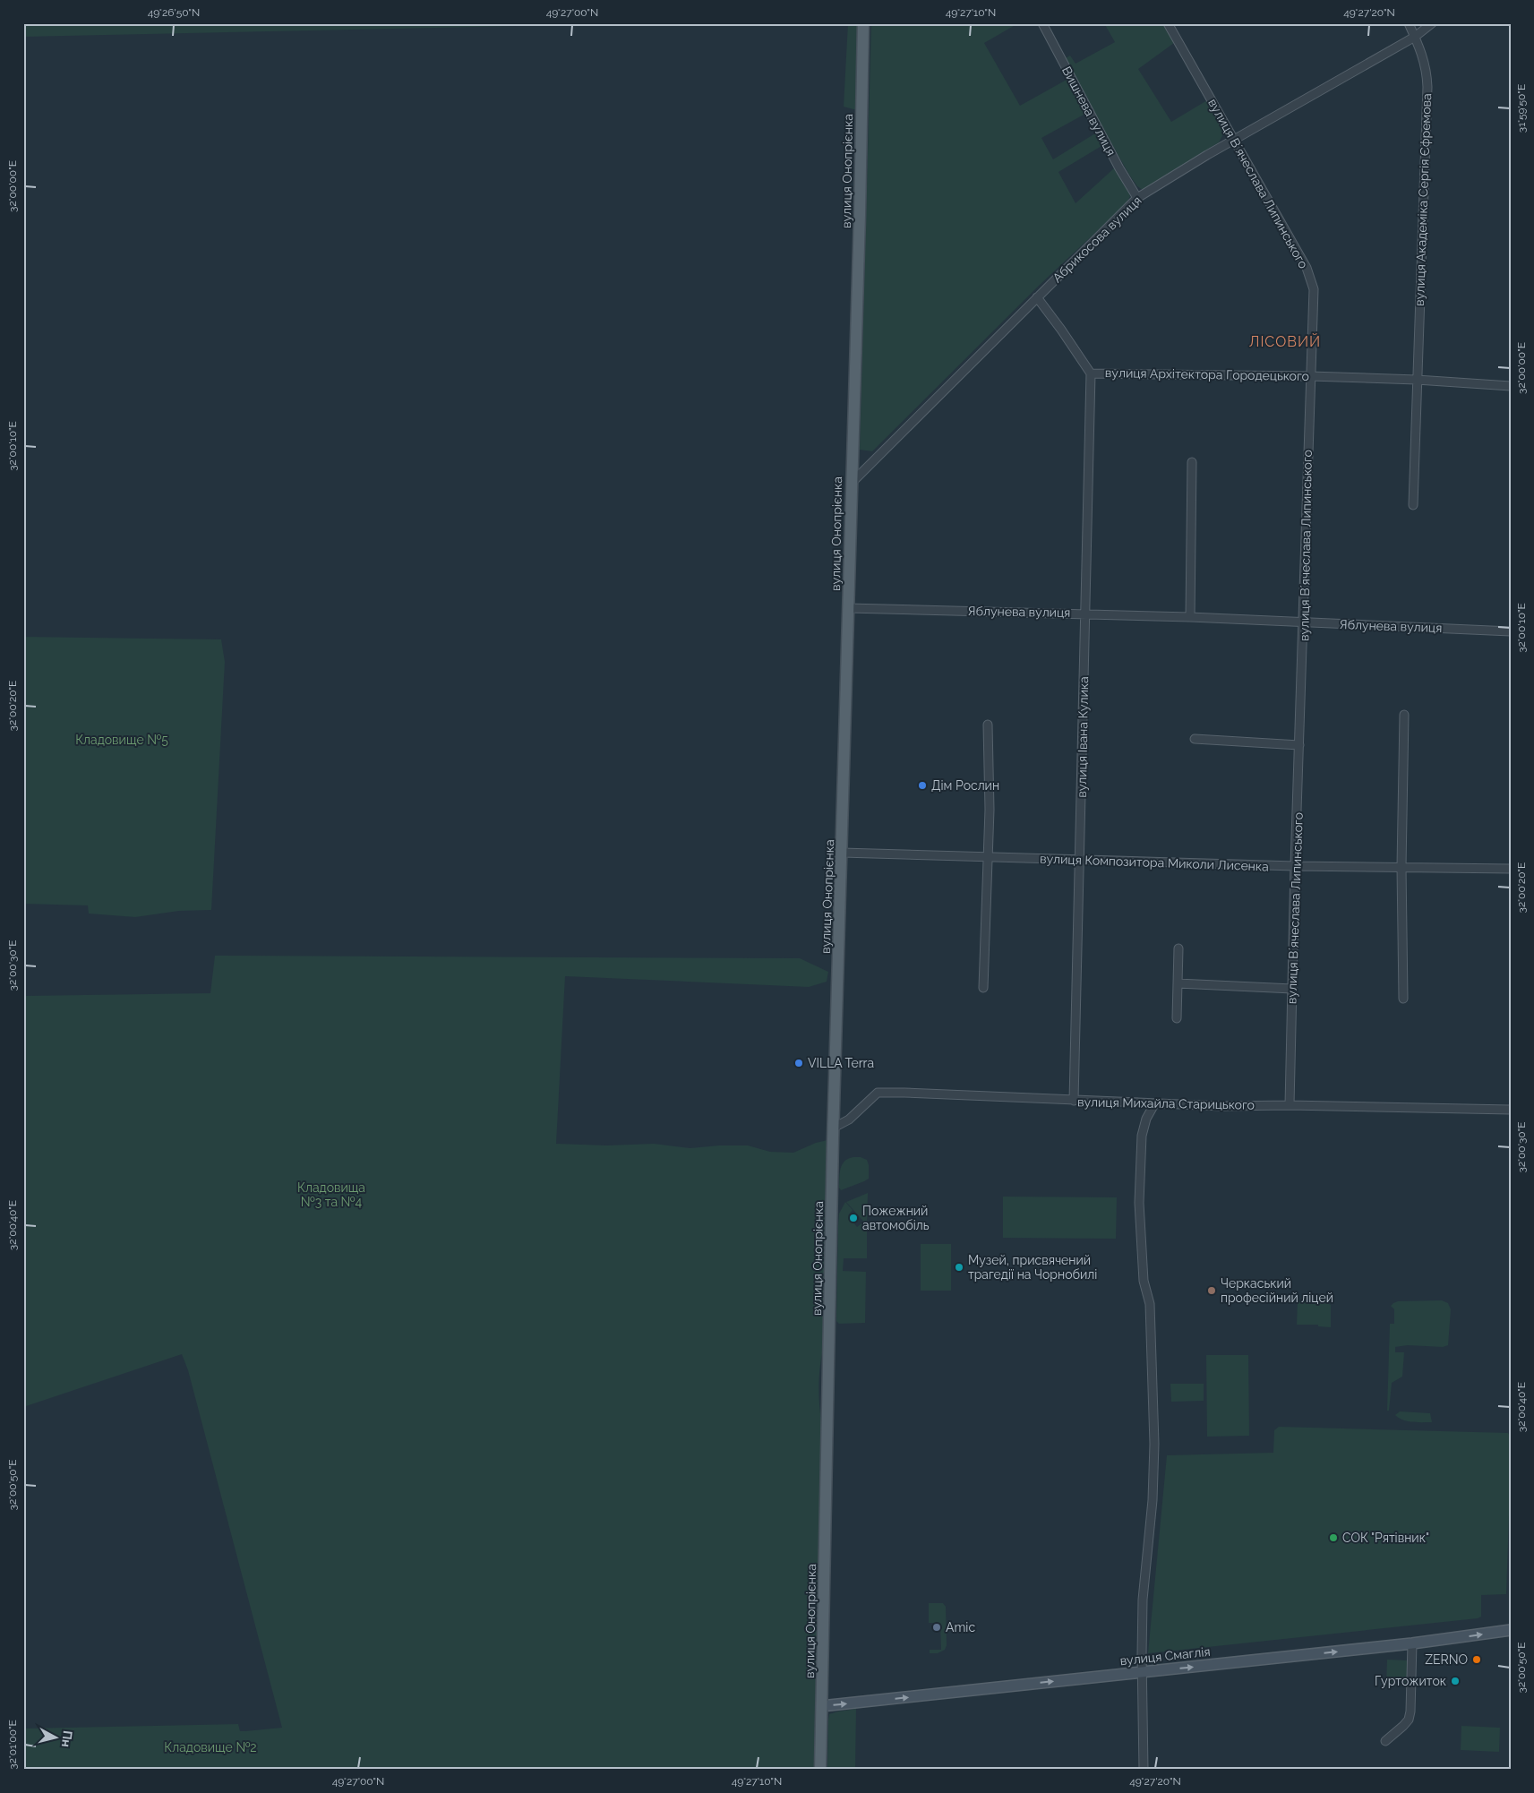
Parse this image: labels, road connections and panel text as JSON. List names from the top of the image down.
{
  "streets": {
    "main road": ["вулиця Онопрієнка"],
    "street": [
      "Вишнева вулиця",
      "вулиця Вʼячеслава Липинського",
      "вулиця Академіка Сергія Єфремова",
      "Абрикосова вулиця",
      "вулиця Архітектора Городецького",
      "Яблунева вулиця",
      "вулиця Івана Кулика",
      "вулиця Композитора Миколи Лисенка",
      "вулиця Михайла Старицького",
      "вулиця Смаглія"
    ]
  },
  "crossings": [
    ["Вишнева вулиця", "Абрикосова вулиця"],
    ["вулиця Онопрієнка", "Абрикосова вулиця"],
    ["вулиця Онопрієнка", "Яблунева вулиця"],
    ["вулиця Онопрієнка", "вулиця Композитора Миколи Лисенка"],
    ["вулиця Онопрієнка", "вулиця Михайла Старицького"],
    ["вулиця Онопрієнка", "вулиця Смаглія"],
    ["вулиця Вʼячеслава Липинського", "Абрикосова вулиця"],
    ["вулиця Вʼячеслава Липинського", "вулиця Архітектора Городецького"],
    ["вулиця Вʼячеслава Липинського", "Яблунева вулиця"],
    ["вулиця Вʼячеслава Липинського", "вулиця Композитора Миколи Лисенка"],
    ["вулиця Вʼячеслава Липинського", "вулиця Михайла Старицького"],
    ["вулиця Академіка Сергія Єфремова", "Абрикосова вулиця"],
    ["вулиця Академіка Сергія Єфремова", "вулиця Архітектора Городецького"],
    ["Абрикосова вулиця", "вулиця Архітектора Городецького"],
    ["вулиця Архітектора Городецького", "вулиця Івана Кулика"],
    ["Яблунева вулиця", "вулиця Івана Кулика"],
    ["вулиця Івана Кулика", "вулиця Композитора Миколи Лисенка"],
    ["вулиця Івана Кулика", "вулиця Михайла Старицького"]
  ],
  "one_way": ["вулиця Смаглія"],
  "districts": ["ЛІСОВИЙ"],
  "parks": ["Кладовище №5", "Кладовища №3 та №4", "Кладовище №2"],
  "places": [
    "Дім Рослин",
    "VILLA Terra",
    "Пожежний автомобіль",
    "Музей, присвячений трагедії на Чорнобилі",
    "Черкаський професійний ліцей",
    "СОК \"Рятівник\"",
    "Amic",
    "ZERNO",
    "Гуртожиток"
  ],
  "north": "right",
  "coordinates": [
    "49°26'50\"N",
    "49°27'00\"N",
    "49°27'10\"N",
    "49°27'20\"N",
    "31°59'50\"E",
    "32°00'00\"E",
    "32°00'10\"E",
    "32°00'20\"E",
    "32°00'30\"E",
    "32°00'40\"E",
    "32°00'50\"E",
    "32°01'00\"E"
  ]
}
